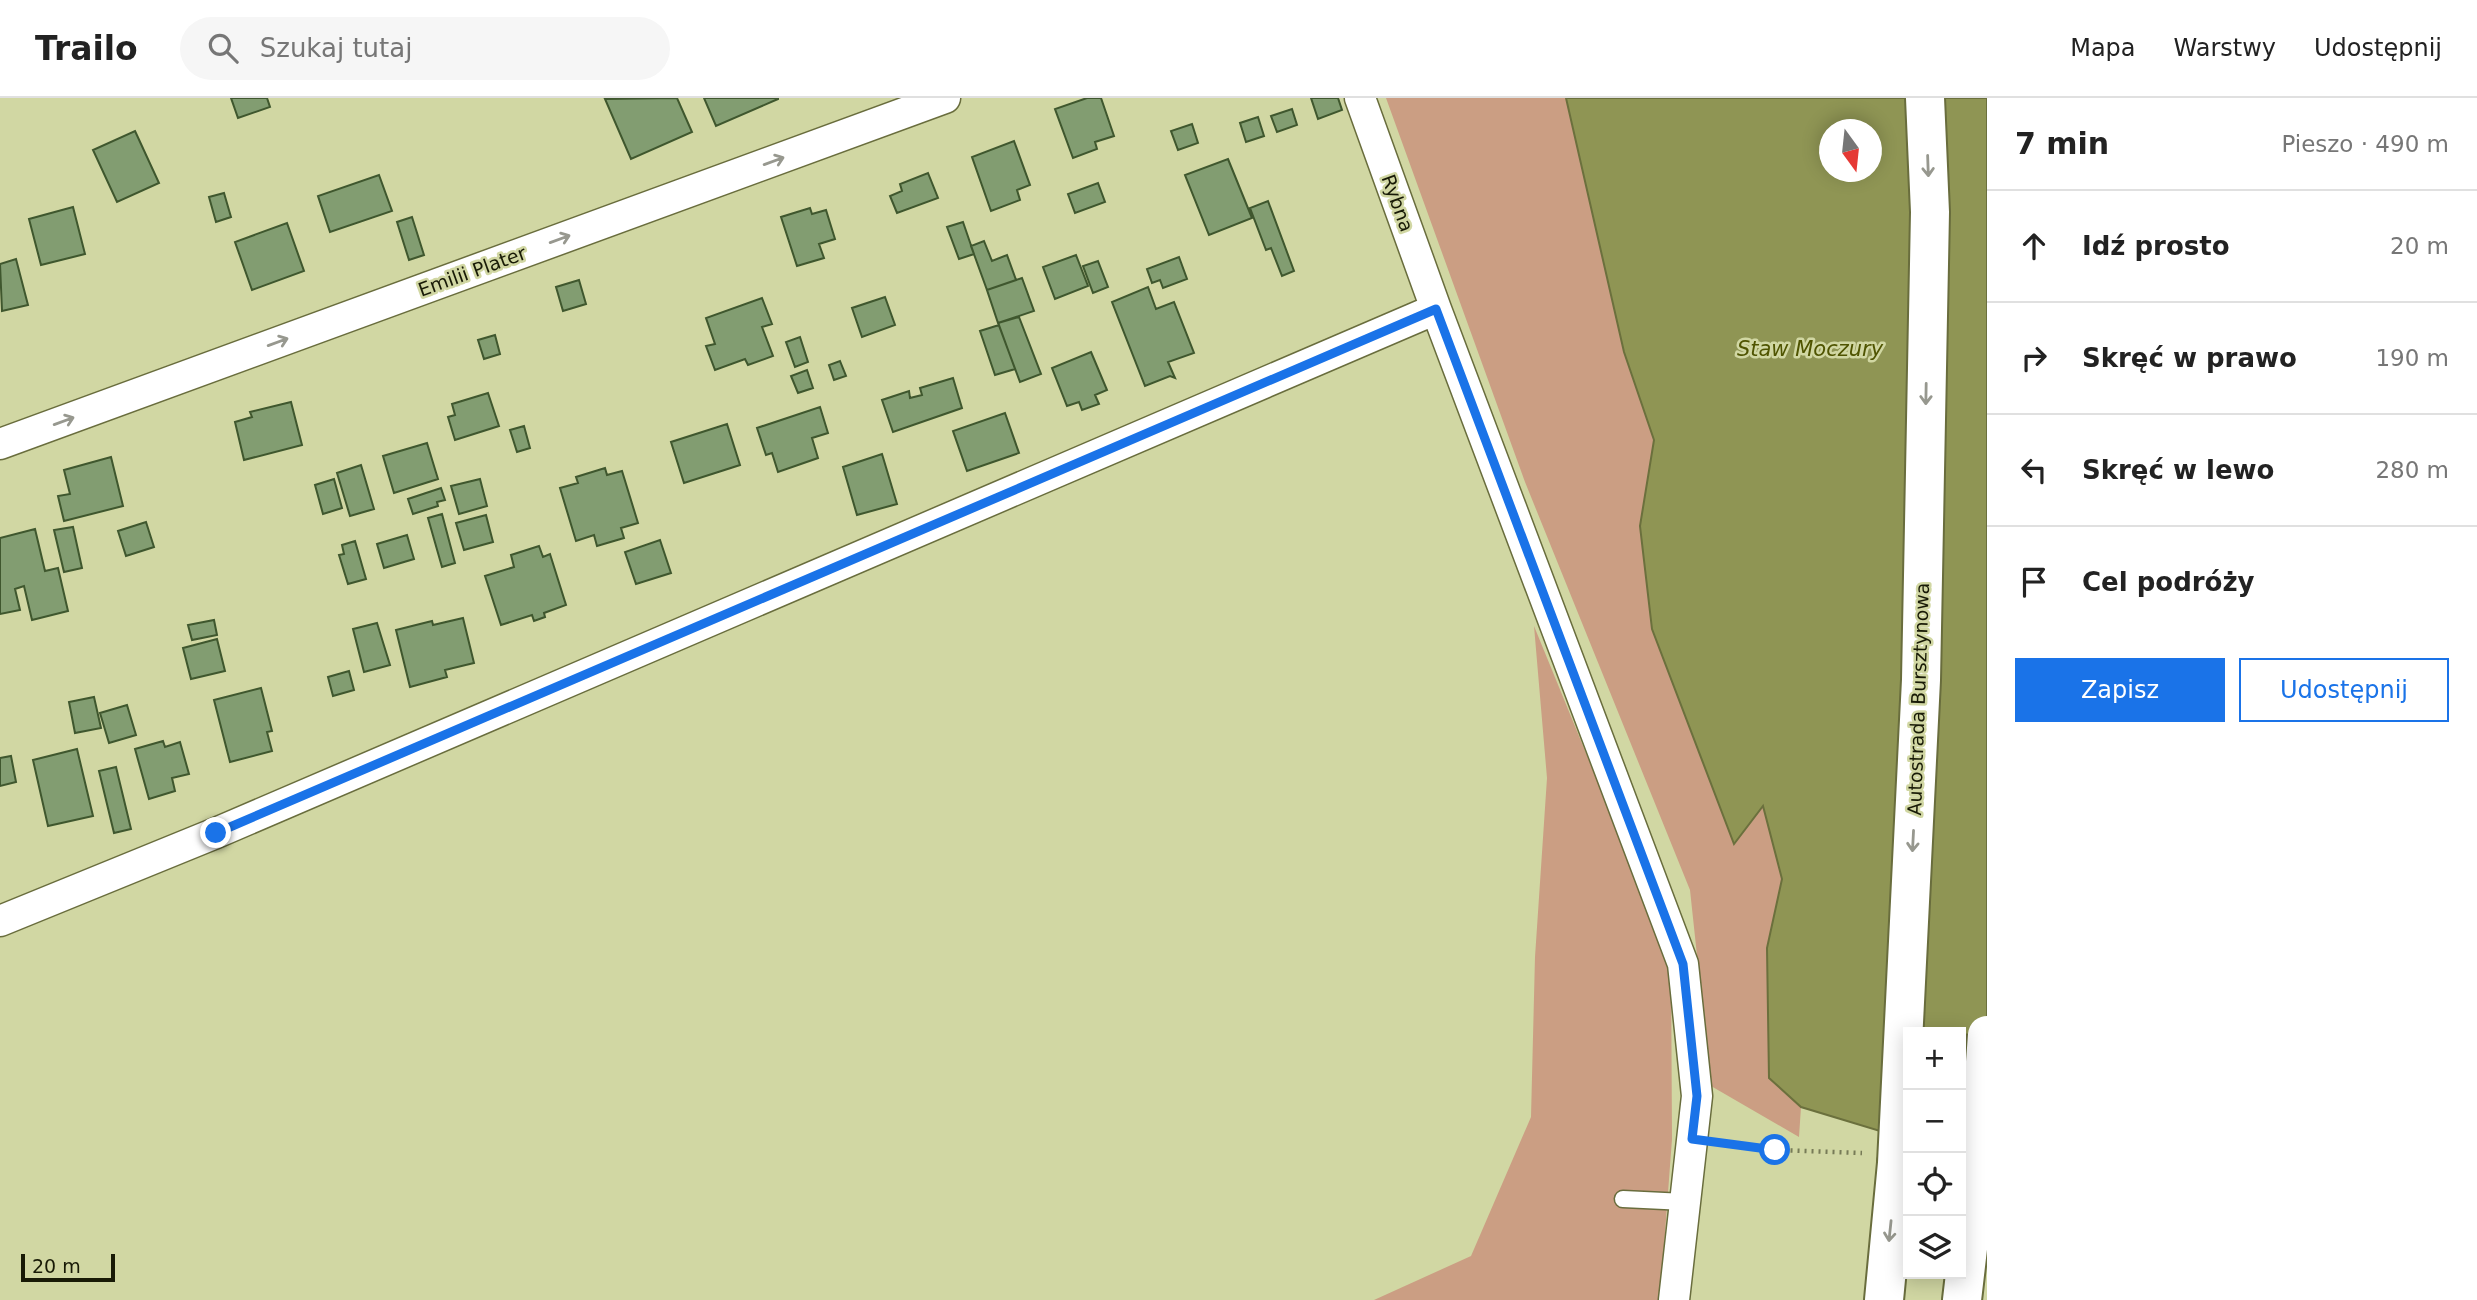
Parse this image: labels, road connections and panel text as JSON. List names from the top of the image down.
{
  "streets": {
    "highway": ["Autostrada Bursztynowa"],
    "street": ["Rybna", "Emilii Plater"]
  },
  "one_way": ["Emilii Plater", "Autostrada Bursztynowa"],
  "water": ["Staw Moczury"],
  "scale_bar": "20 m",
  "north": "bottom",
  "page": {
    "header": "Trailo",
    "search": "Szukaj tutaj",
    "nav": ["Mapa", "Warstwy", "Udostępnij"],
    "heading": ["7 min", "Pieszo · 490 m"],
    "list": [
      ["Idź prosto", "20 m"],
      ["Skręć w prawo", "190 m"],
      ["Skręć w lewo", "280 m"],
      "Cel podróży"
    ],
    "buttons": ["Zapisz", "Udostępnij"],
    "map_buttons": ["+", "−"],
    "scale": "20 m"
  }
}
